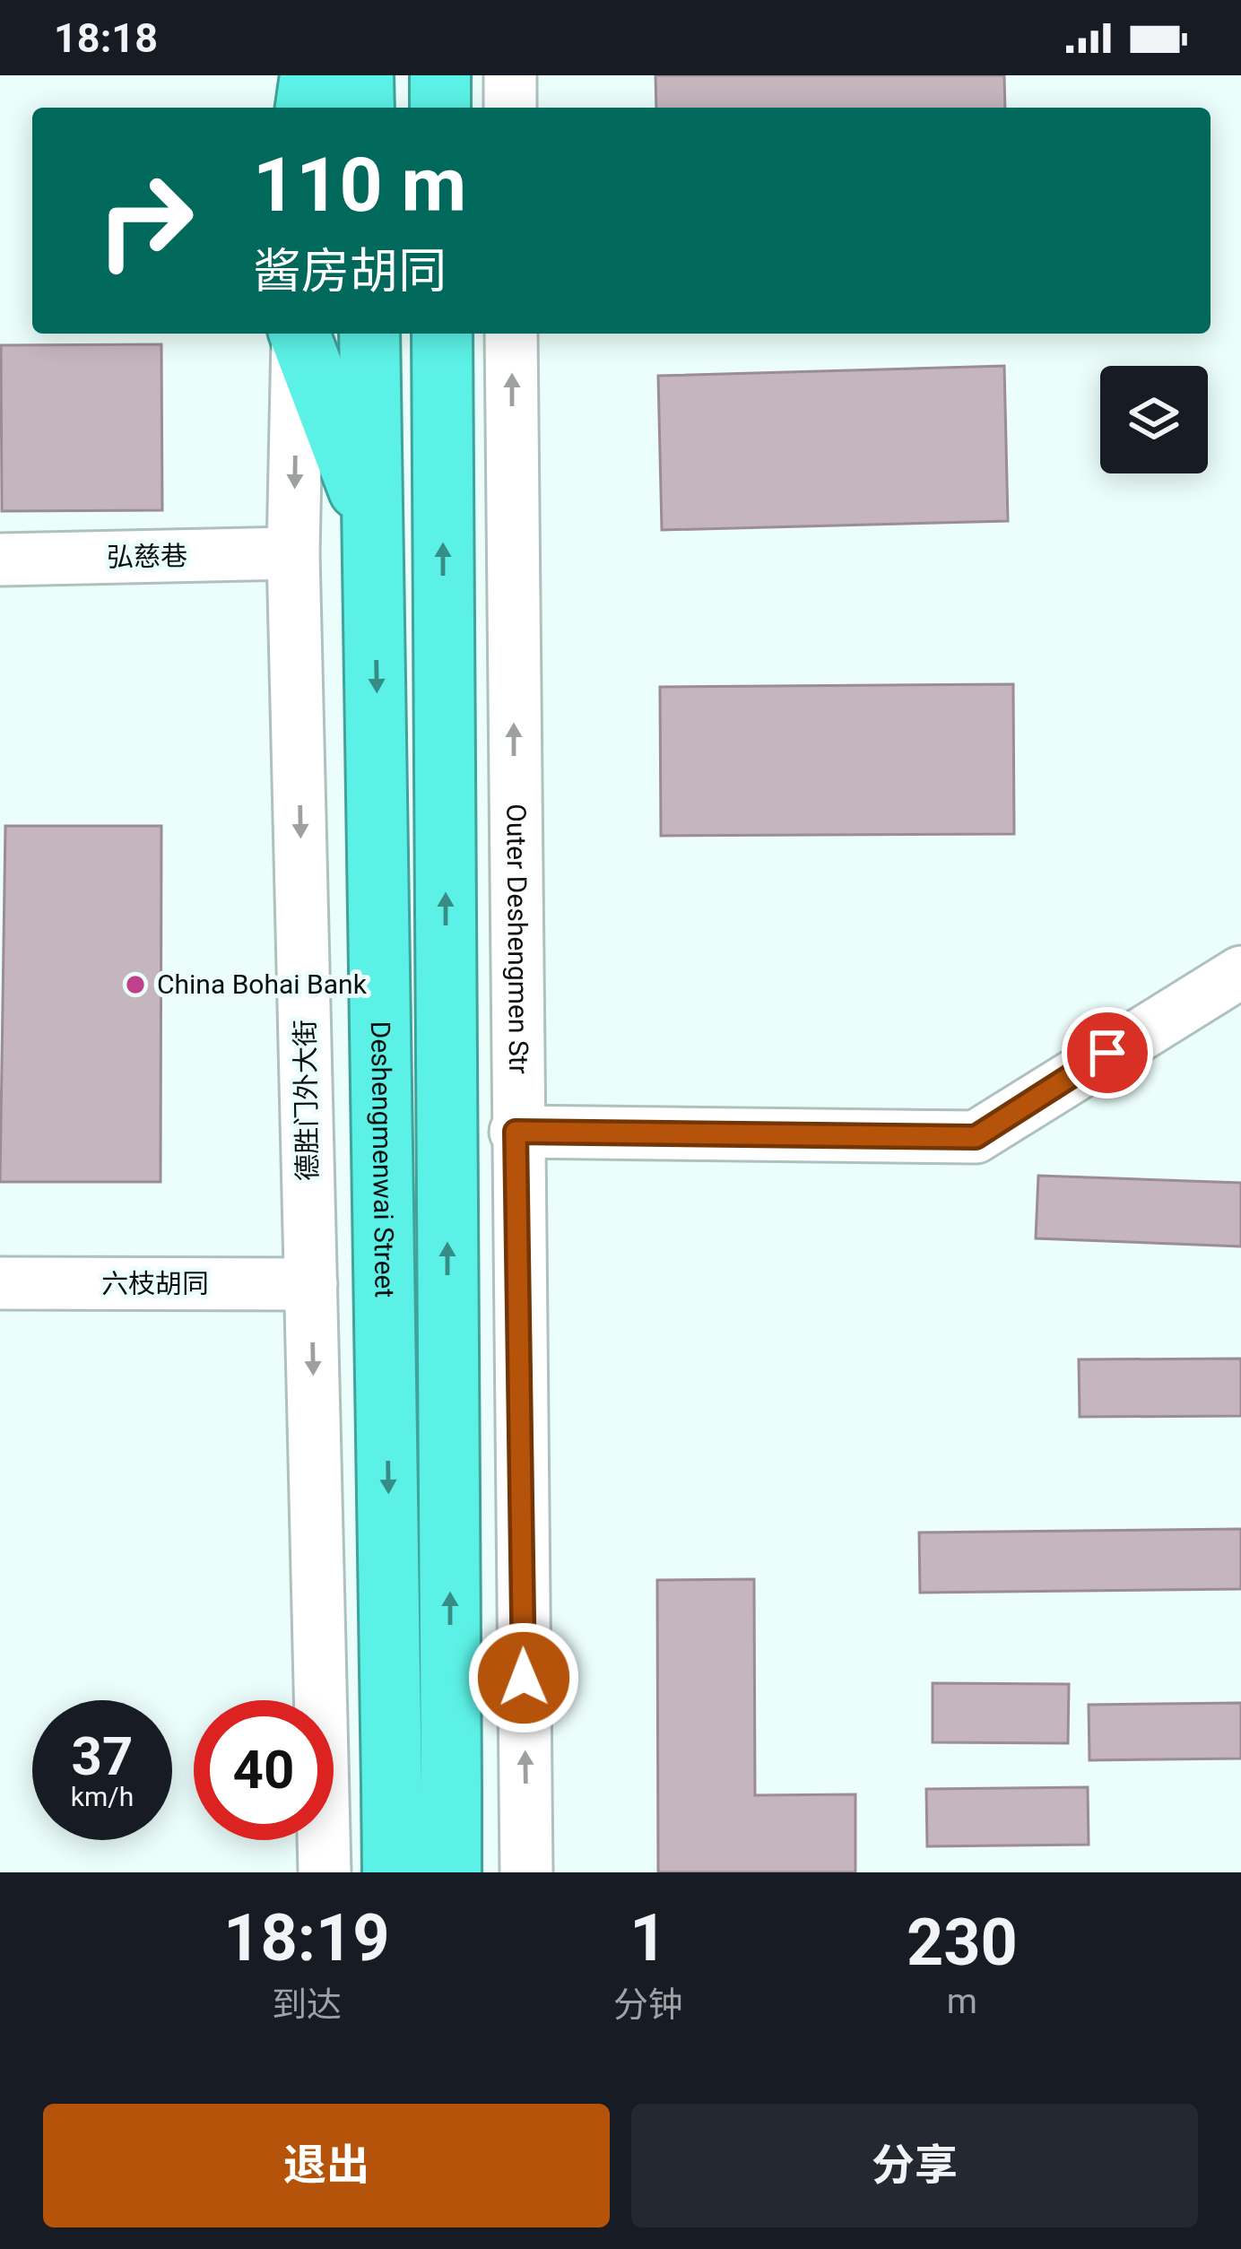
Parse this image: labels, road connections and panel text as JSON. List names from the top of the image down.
{
  "streets": {
    "highway": ["Deshengmenwai Street"],
    "street": [
      "弘慈巷",
      "Outer Deshengmen Str",
      "德胜门外大街",
      "六枝胡同"
    ]
  },
  "crossings": [
    ["弘慈巷", "德胜门外大街"],
    ["德胜门外大街", "六枝胡同"]
  ],
  "one_way": ["Outer Deshengmen Str", "德胜门外大街"],
  "places": ["China Bohai Bank"],
  "page": {
    "status": "18:18",
    "turn": ["110 m", "酱房胡同"],
    "speed": "37 km/h",
    "limit": "40",
    "eta": [
      "18:19",
      "到达",
      "1",
      "分钟",
      "230",
      "m"
    ],
    "buttons": ["退出", "分享"]
  }
}
